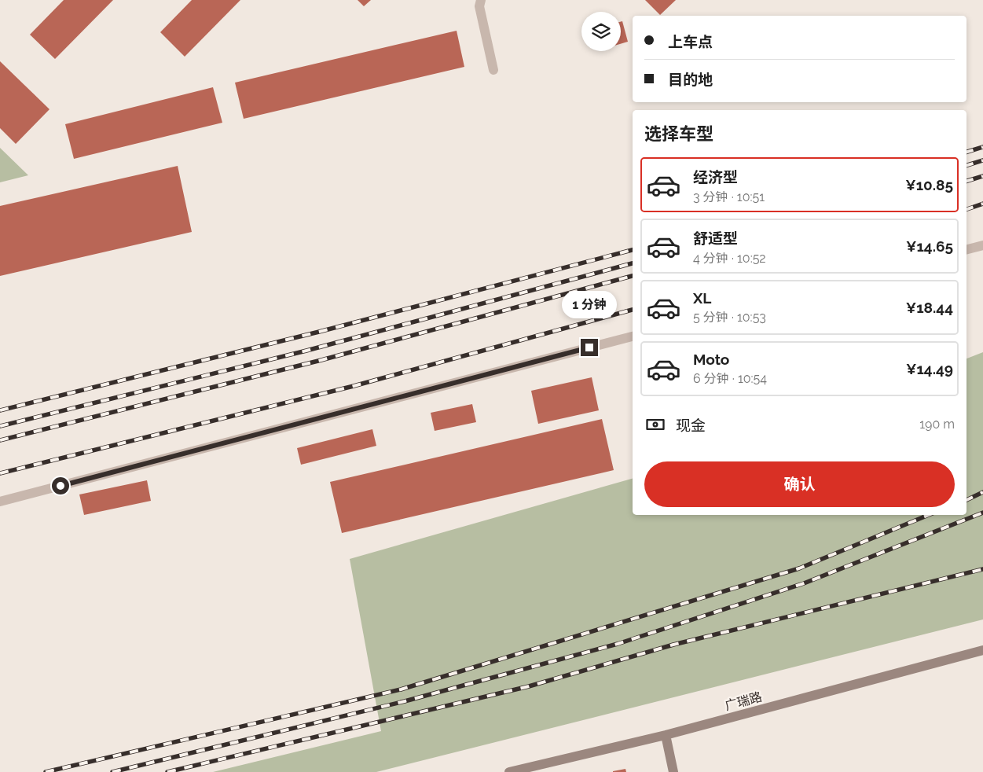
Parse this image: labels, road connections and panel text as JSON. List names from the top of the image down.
{
  "streets": {
    "main road": ["广瑞路"]
  },
  "page": {
    "banner": ["上车点", "目的地"],
    "heading": "选择车型",
    "list": [
      {
        "name": "经济型",
        "note": "3 分钟 · 10:51",
        "value": "¥10.85"
      },
      {
        "name": "舒适型",
        "note": "4 分钟 · 10:52",
        "value": "¥14.65"
      },
      {
        "name": "XL",
        "note": "5 分钟 · 10:53",
        "value": "¥18.44"
      },
      {
        "name": "Moto",
        "note": "6 分钟 · 10:54",
        "value": "¥14.49"
      }
    ],
    "bubble": "1 分钟",
    "pay": ["现金", "190 m"],
    "buttons": "确认"
  }
}
